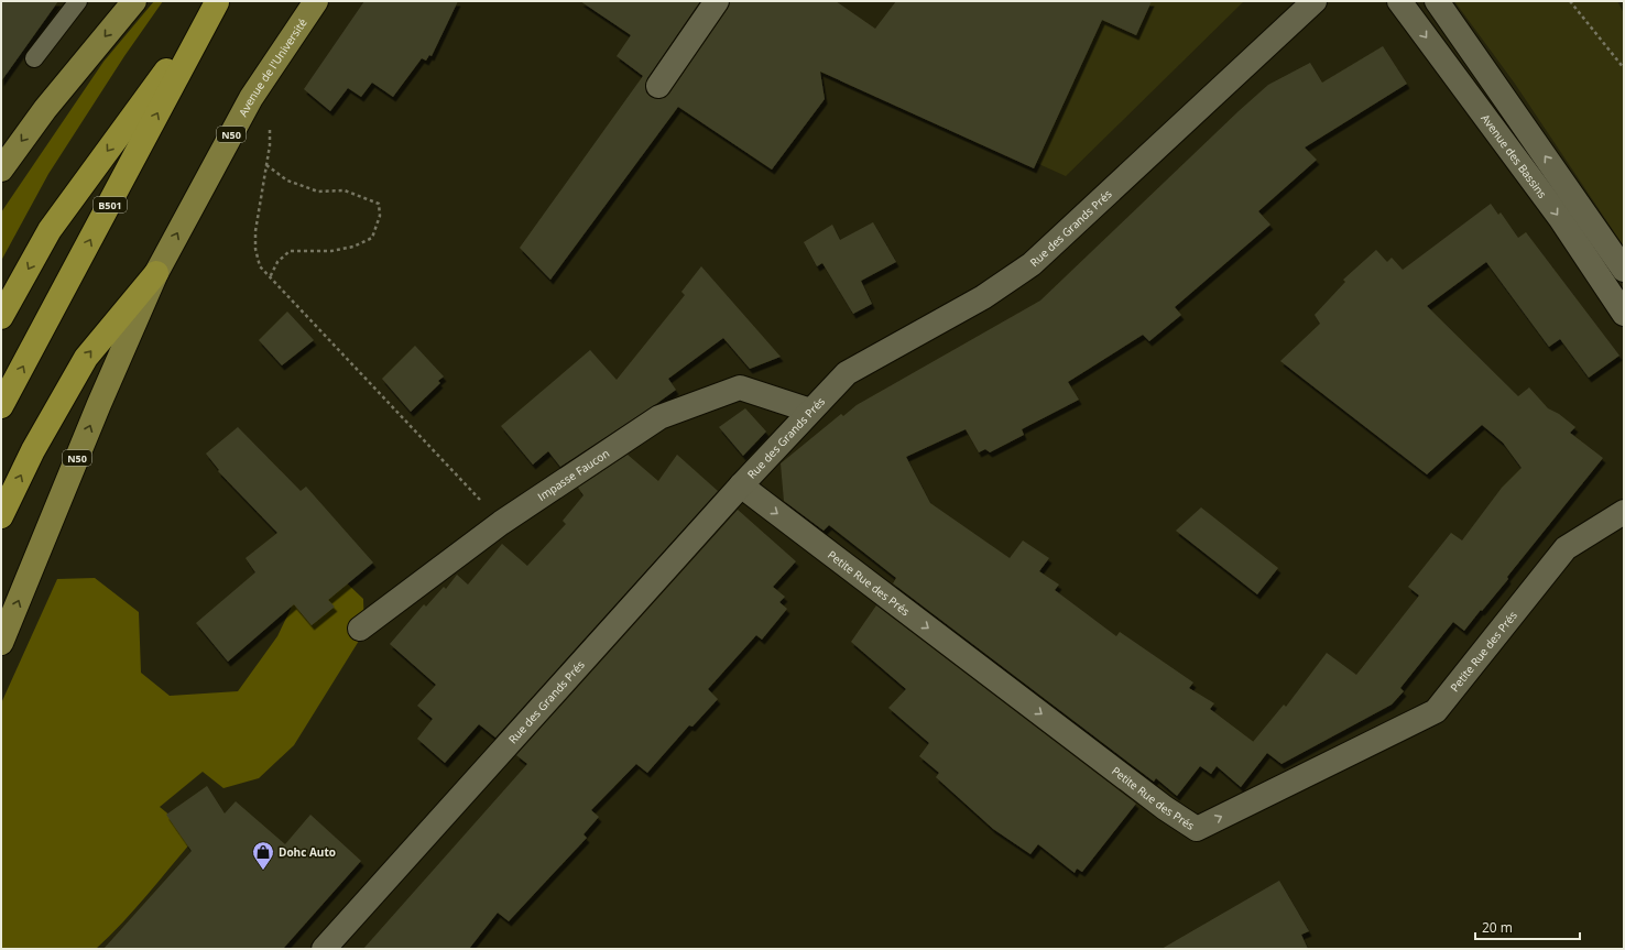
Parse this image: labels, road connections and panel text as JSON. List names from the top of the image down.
{
  "streets": {
    "highway": ["B501"],
    "main road": ["Avenue de l'Université", "N50"],
    "street": [
      "Avenue des Bassins",
      "Rue des Grands Prés",
      "Impasse Faucon",
      "Petite Rue des Prés"
    ]
  },
  "crossings": [
    ["Avenue de l'Université", "N50"],
    ["Rue des Grands Prés", "Impasse Faucon"],
    ["Rue des Grands Prés", "Petite Rue des Prés"]
  ],
  "places": {
    "shop": ["Dohc Auto"]
  },
  "scale_bar": "20 m"
}
